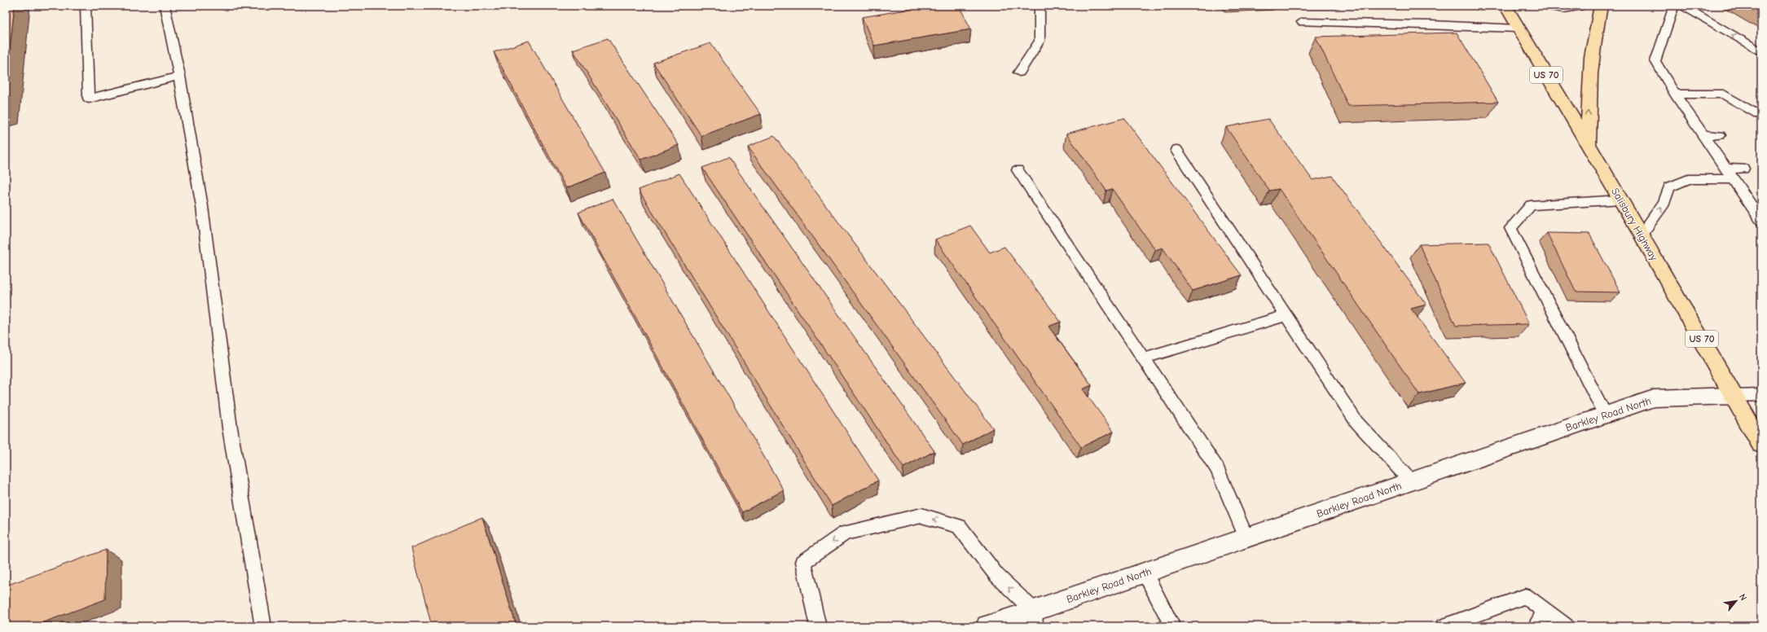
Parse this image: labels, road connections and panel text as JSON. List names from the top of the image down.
{
  "streets": {
    "highway": ["US 70", "Salisbury Highway"],
    "street": ["Barkley Road North"]
  },
  "crossings": [
    ["Salisbury Highway", "Barkley Road North"]
  ],
  "north": "top right"
}
